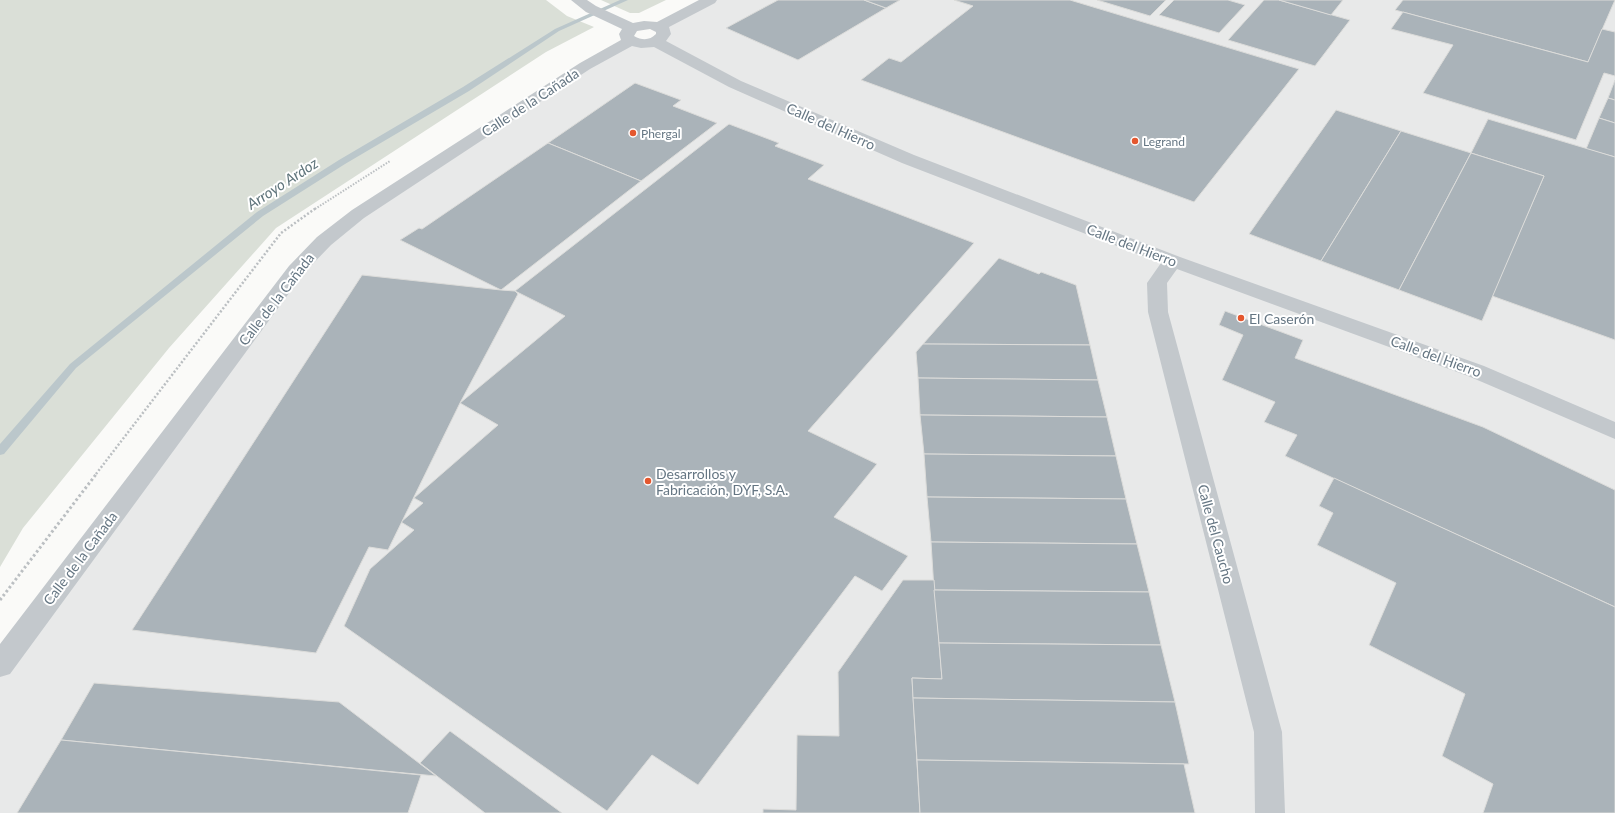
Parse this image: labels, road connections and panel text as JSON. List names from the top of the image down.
{
  "streets": {
    "street": ["Calle de la Cañada", "Calle del Hierro", "Calle del Caucho"]
  },
  "crossings": [
    ["Calle del Hierro", "Calle del Caucho"]
  ],
  "water": ["Arroyo Ardoz"],
  "places": [
    "Phergal",
    "Legrand",
    "El Caserón",
    "Desarrollos y Fabricación, DYF, S.A."
  ]
}
